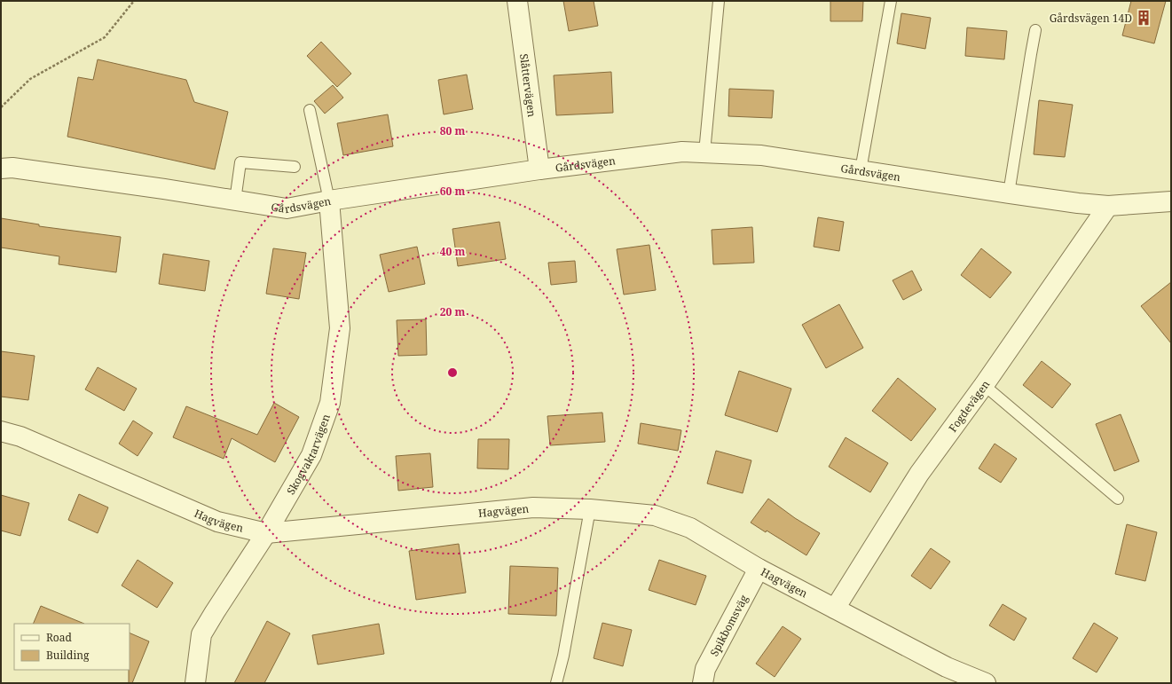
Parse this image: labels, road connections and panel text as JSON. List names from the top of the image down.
{
  "streets": {
    "street": [
      "Slåttervägen",
      "Gårdsvägen",
      "Fogdevägen",
      "Skogvaktarvägen",
      "Hagvägen",
      "Spikbomsväg"
    ]
  },
  "crossings": [
    ["Slåttervägen", "Gårdsvägen"],
    ["Gårdsvägen", "Fogdevägen"],
    ["Gårdsvägen", "Skogvaktarvägen"],
    ["Fogdevägen", "Hagvägen"],
    ["Skogvaktarvägen", "Hagvägen"],
    ["Hagvägen", "Spikbomsväg"]
  ],
  "places": {
    "building": ["Gårdsvägen 14D"]
  },
  "legend": ["Road", "Building"],
  "rings": [
    "80 m",
    "60 m",
    "40 m",
    "20 m"
  ]
}
